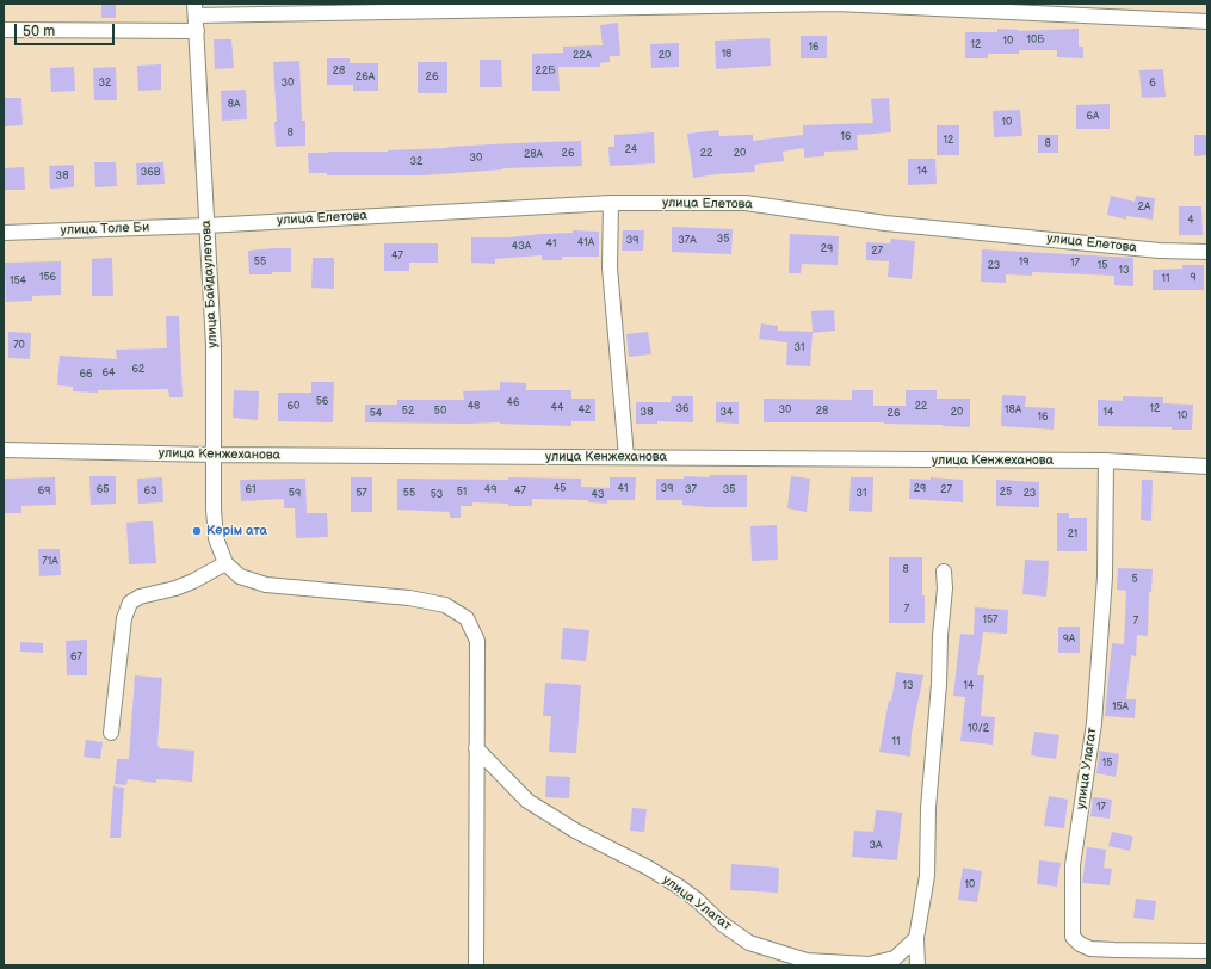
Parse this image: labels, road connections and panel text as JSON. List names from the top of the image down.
{
  "streets": {
    "street": [
      "улица Елетова",
      "улица Толе Би",
      "улица Байдаулетова",
      "улица Кенжеханова",
      "улица Улагат"
    ]
  },
  "crossings": [
    ["улица Елетова", "улица Толе Би"],
    ["улица Елетова", "улица Байдаулетова"],
    ["улица Толе Би", "улица Байдаулетова"],
    ["улица Байдаулетова", "улица Кенжеханова"],
    ["улица Кенжеханова", "улица Улагат"]
  ],
  "places": ["Керім ата"],
  "house_numbers": [
    "10Б",
    "10",
    "12",
    "16",
    "18",
    "22А",
    "20",
    "28",
    "22Б",
    "26А",
    "26",
    "32",
    "30",
    "6",
    "8А",
    "6А",
    "10",
    "8",
    "16",
    "12",
    "8",
    "24",
    "26",
    "22",
    "20",
    "28А",
    "30",
    "32",
    "14",
    "36В",
    "38",
    "2А",
    "4",
    "35",
    "39",
    "37А",
    "41А",
    "41",
    "43А",
    "29",
    "27",
    "47",
    "55",
    "19",
    "17",
    "23",
    "15",
    "13",
    "156",
    "9",
    "11",
    "154",
    "70",
    "31",
    "62",
    "64",
    "66",
    "56",
    "46",
    "60",
    "48",
    "22",
    "44",
    "36",
    "12",
    "42",
    "30",
    "18А",
    "52",
    "50",
    "28",
    "38",
    "34",
    "20",
    "14",
    "54",
    "26",
    "10",
    "16",
    "45",
    "41",
    "39",
    "29",
    "65",
    "61",
    "49",
    "37",
    "35",
    "27",
    "69",
    "63",
    "47",
    "51",
    "25",
    "59",
    "57",
    "55",
    "31",
    "23",
    "53",
    "43",
    "21",
    "71А",
    "8",
    "5",
    "7",
    "157",
    "7",
    "9А",
    "67",
    "13",
    "14",
    "15А",
    "10/2",
    "11",
    "15",
    "17",
    "3А",
    "10"
  ],
  "scale_bar": "50 m"
}
